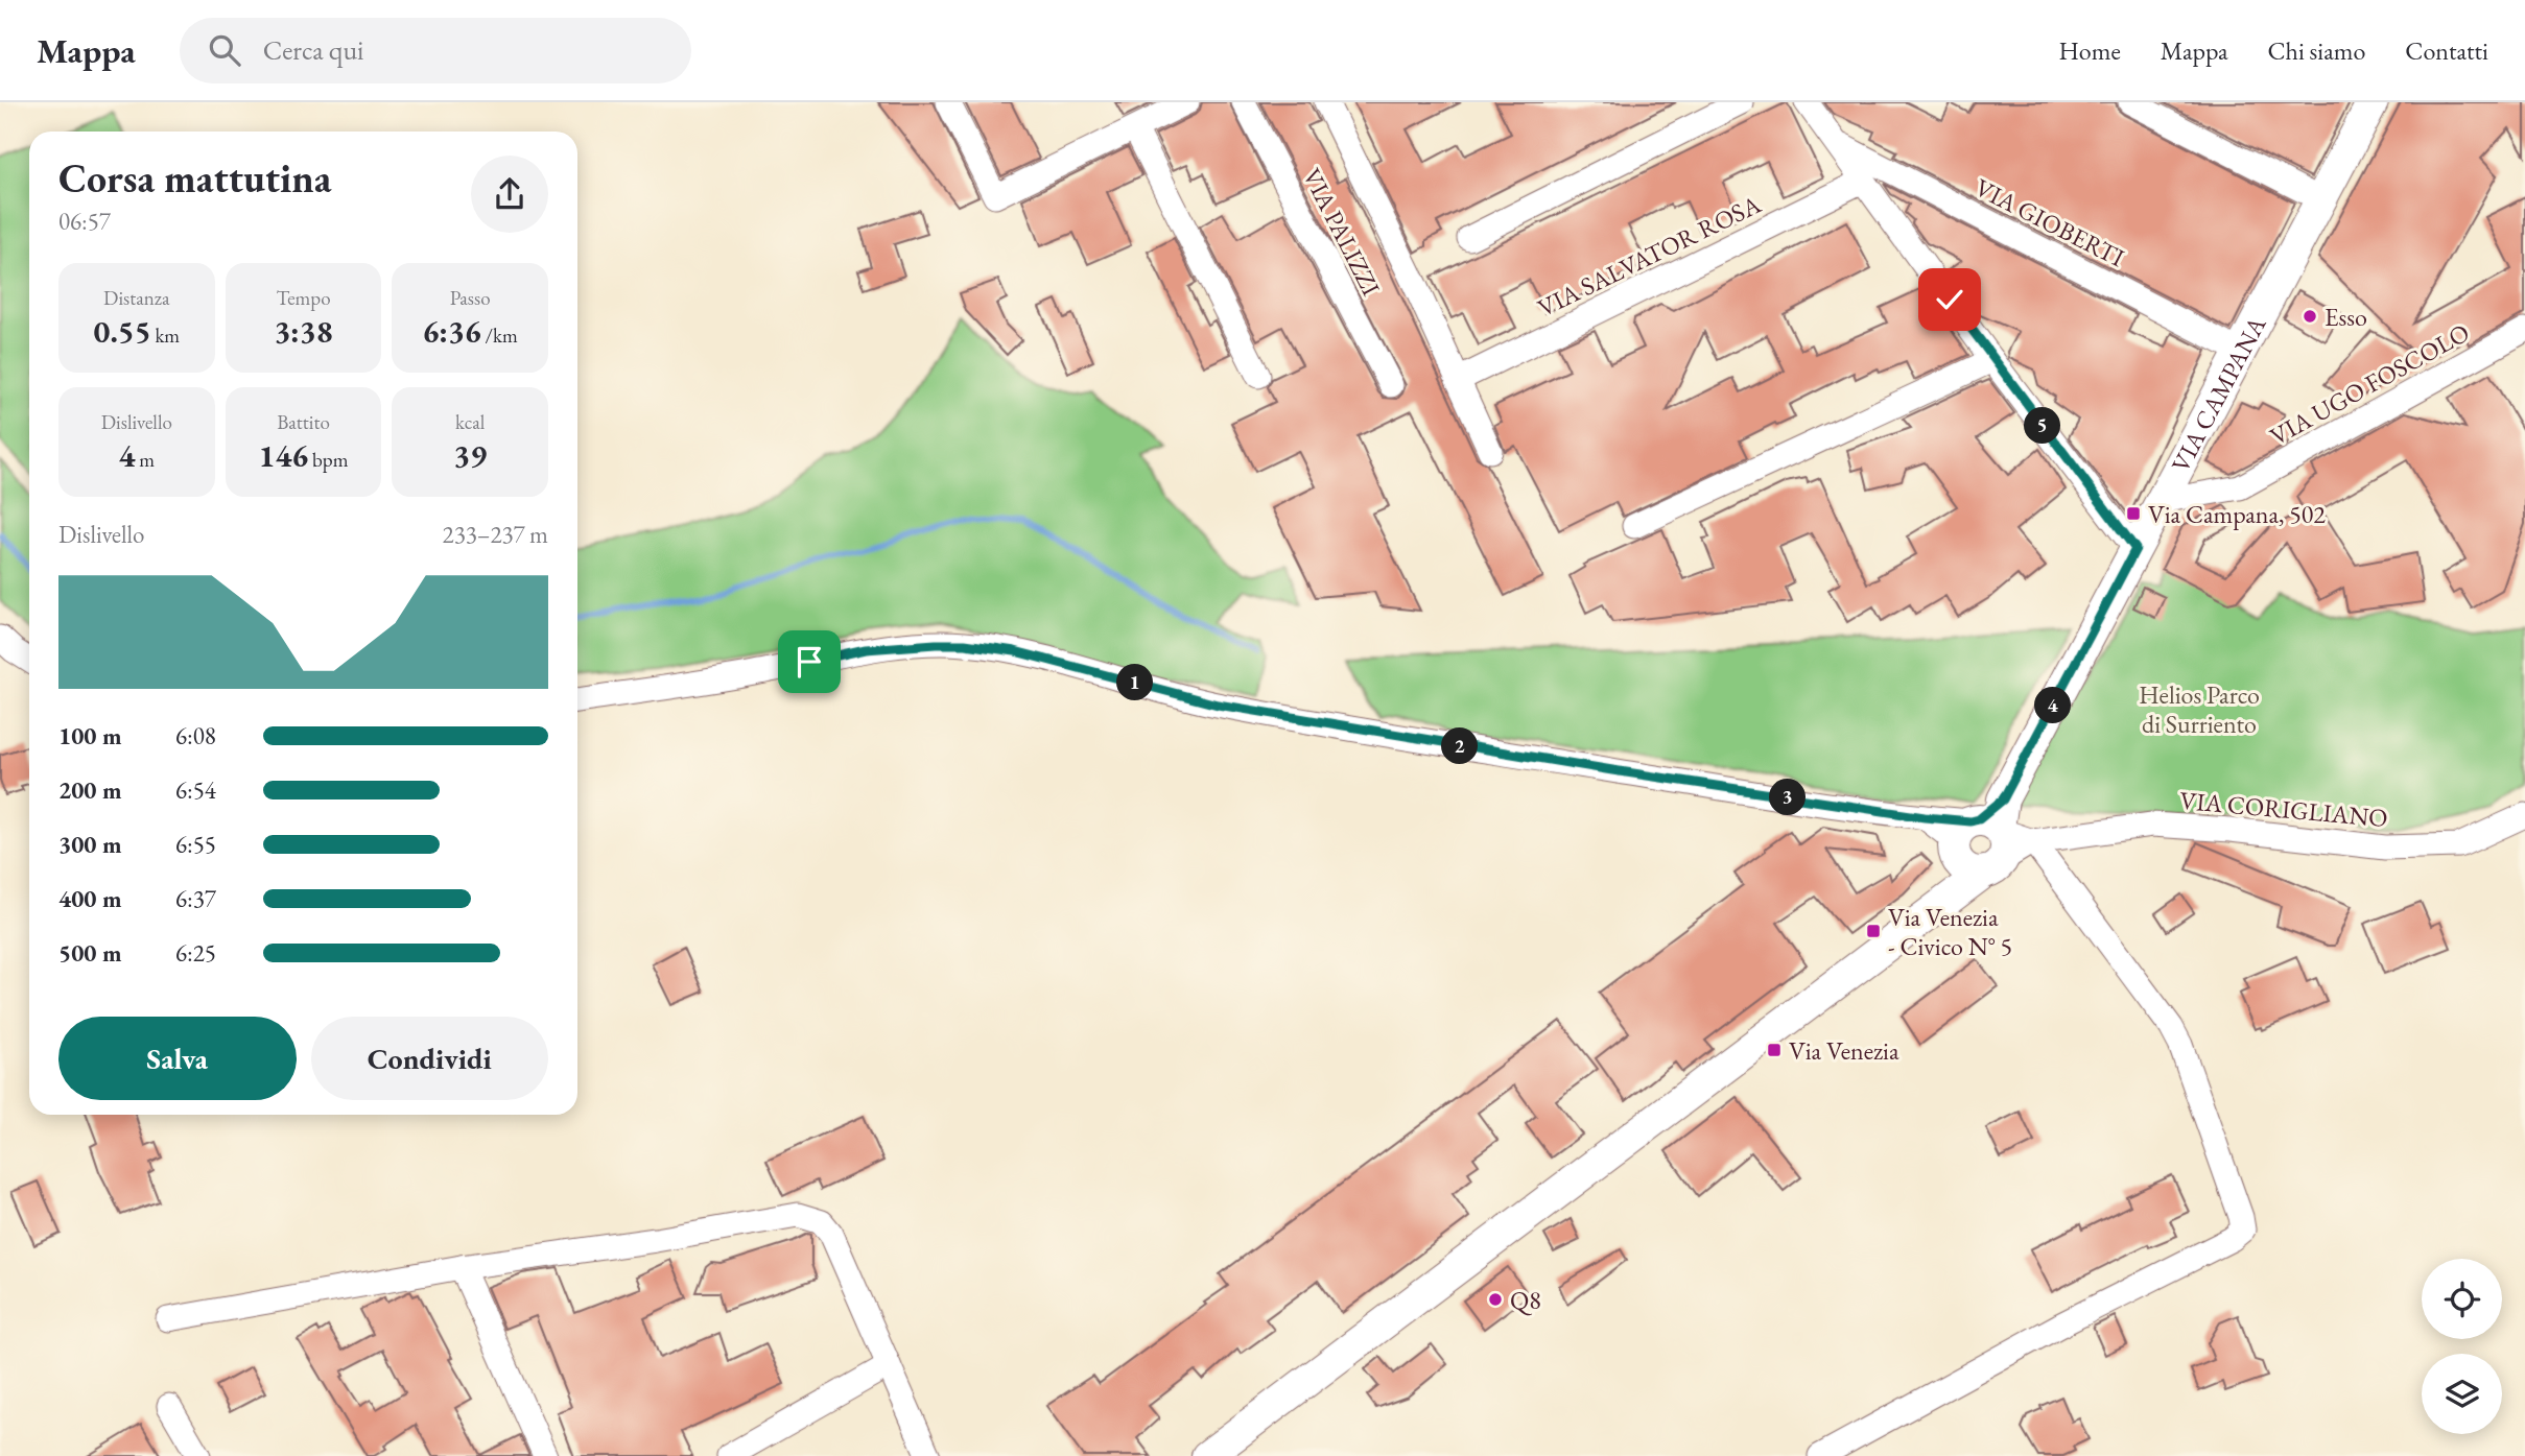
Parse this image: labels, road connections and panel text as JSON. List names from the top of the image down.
{
  "streets": {
    "main road": ["VIA CAMPANA"],
    "street": [
      "VIA GIOBERTI",
      "VIA PALIZZI",
      "VIA SALVATOR ROSA",
      "VIA UGO FOSCOLO",
      "VIA CORIGLIANO"
    ]
  },
  "crossings": [
    ["VIA GIOBERTI", "VIA CAMPANA"],
    ["VIA UGO FOSCOLO", "VIA CAMPANA"]
  ],
  "parks": ["Helios Parco di Surriento"],
  "places": {
    "other": ["Esso", "Q8"],
    "transit": ["Via Campana, 502", "Via Venezia - Civico N° 5", "Via Venezia"]
  },
  "page": {
    "header": "Mappa",
    "search": "Cerca qui",
    "nav": [
      "Home",
      "Mappa",
      "Chi siamo",
      "Contatti"
    ],
    "heading": ["Corsa mattutina", "06:57"],
    "stats": [
      ["Distanza", "0.55 km"],
      ["Tempo", "3:38"],
      ["Passo", "6:36 /km"],
      ["Dislivello", "4 m"],
      ["Battito", "146 bpm"],
      ["kcal", "39"]
    ],
    "pins": [
      "5",
      "1",
      "4",
      "2",
      "3"
    ],
    "chart": ["Dislivello", "233–237 m"],
    "list": [
      {
        "name": "100 m",
        "note": "6:08"
      },
      {
        "name": "200 m",
        "note": "6:54"
      },
      {
        "name": "300 m",
        "note": "6:55"
      },
      {
        "name": "400 m",
        "note": "6:37"
      },
      {
        "name": "500 m",
        "note": "6:25"
      }
    ],
    "buttons": ["Salva", "Condividi"]
  }
}
